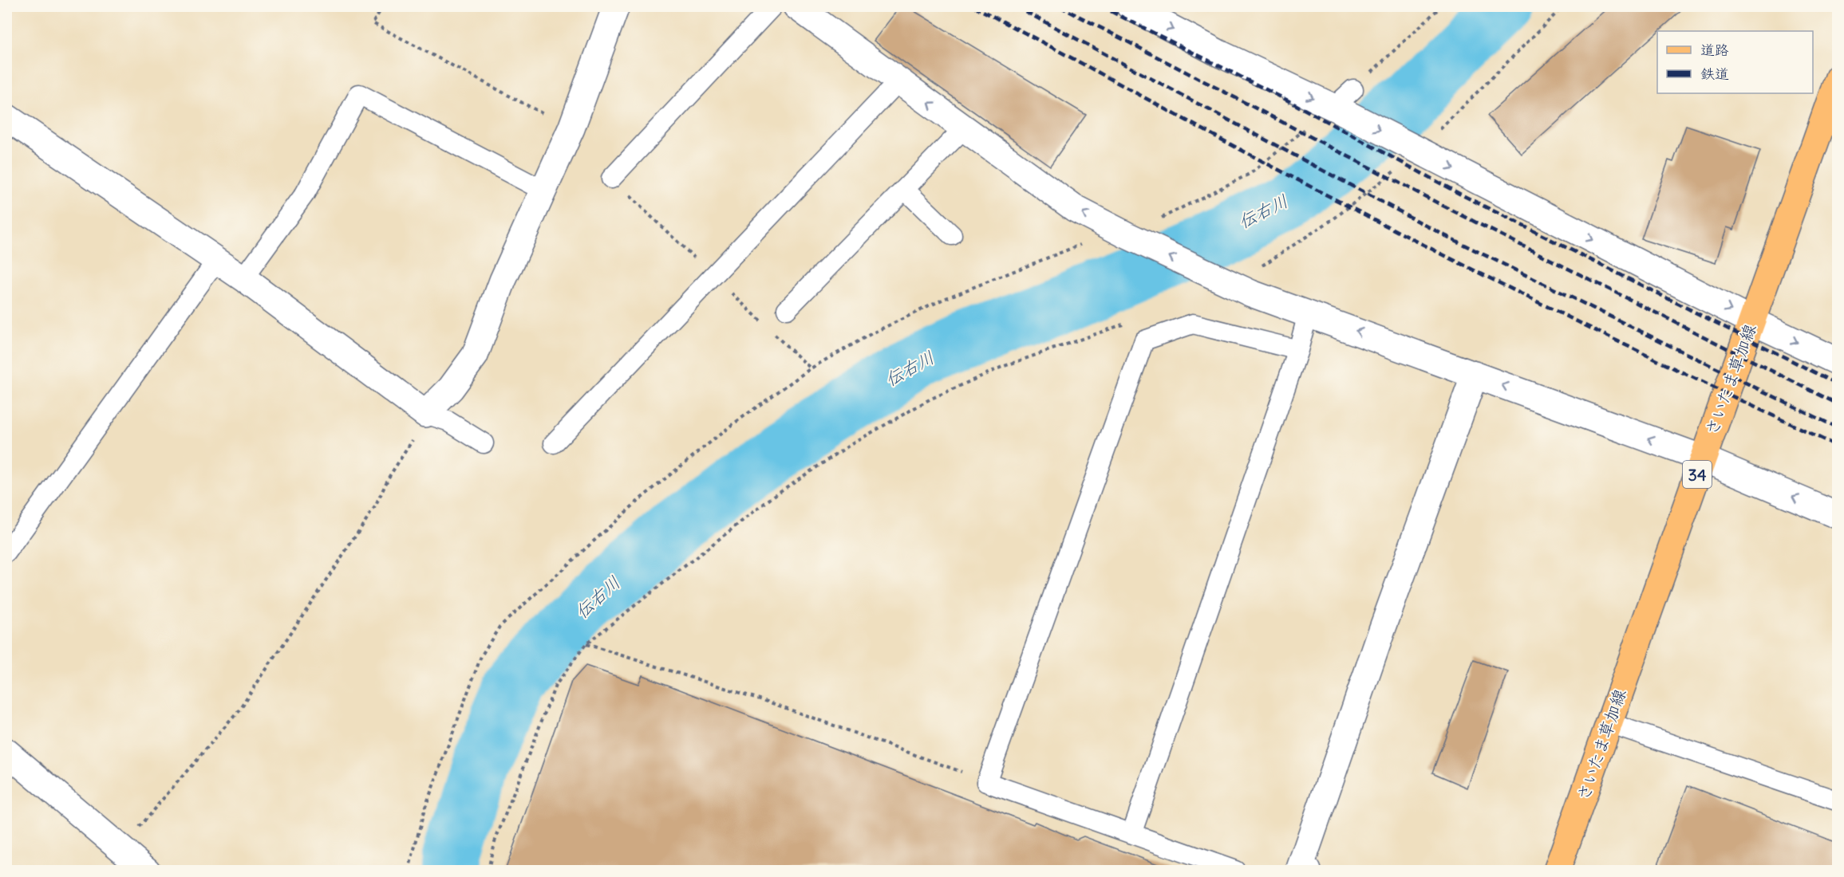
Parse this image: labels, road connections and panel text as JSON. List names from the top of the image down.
{
  "streets": {
    "main road": ["さいたま草加線", "34"]
  },
  "water": ["伝右川"],
  "legend": ["道路", "鉄道"]
}
